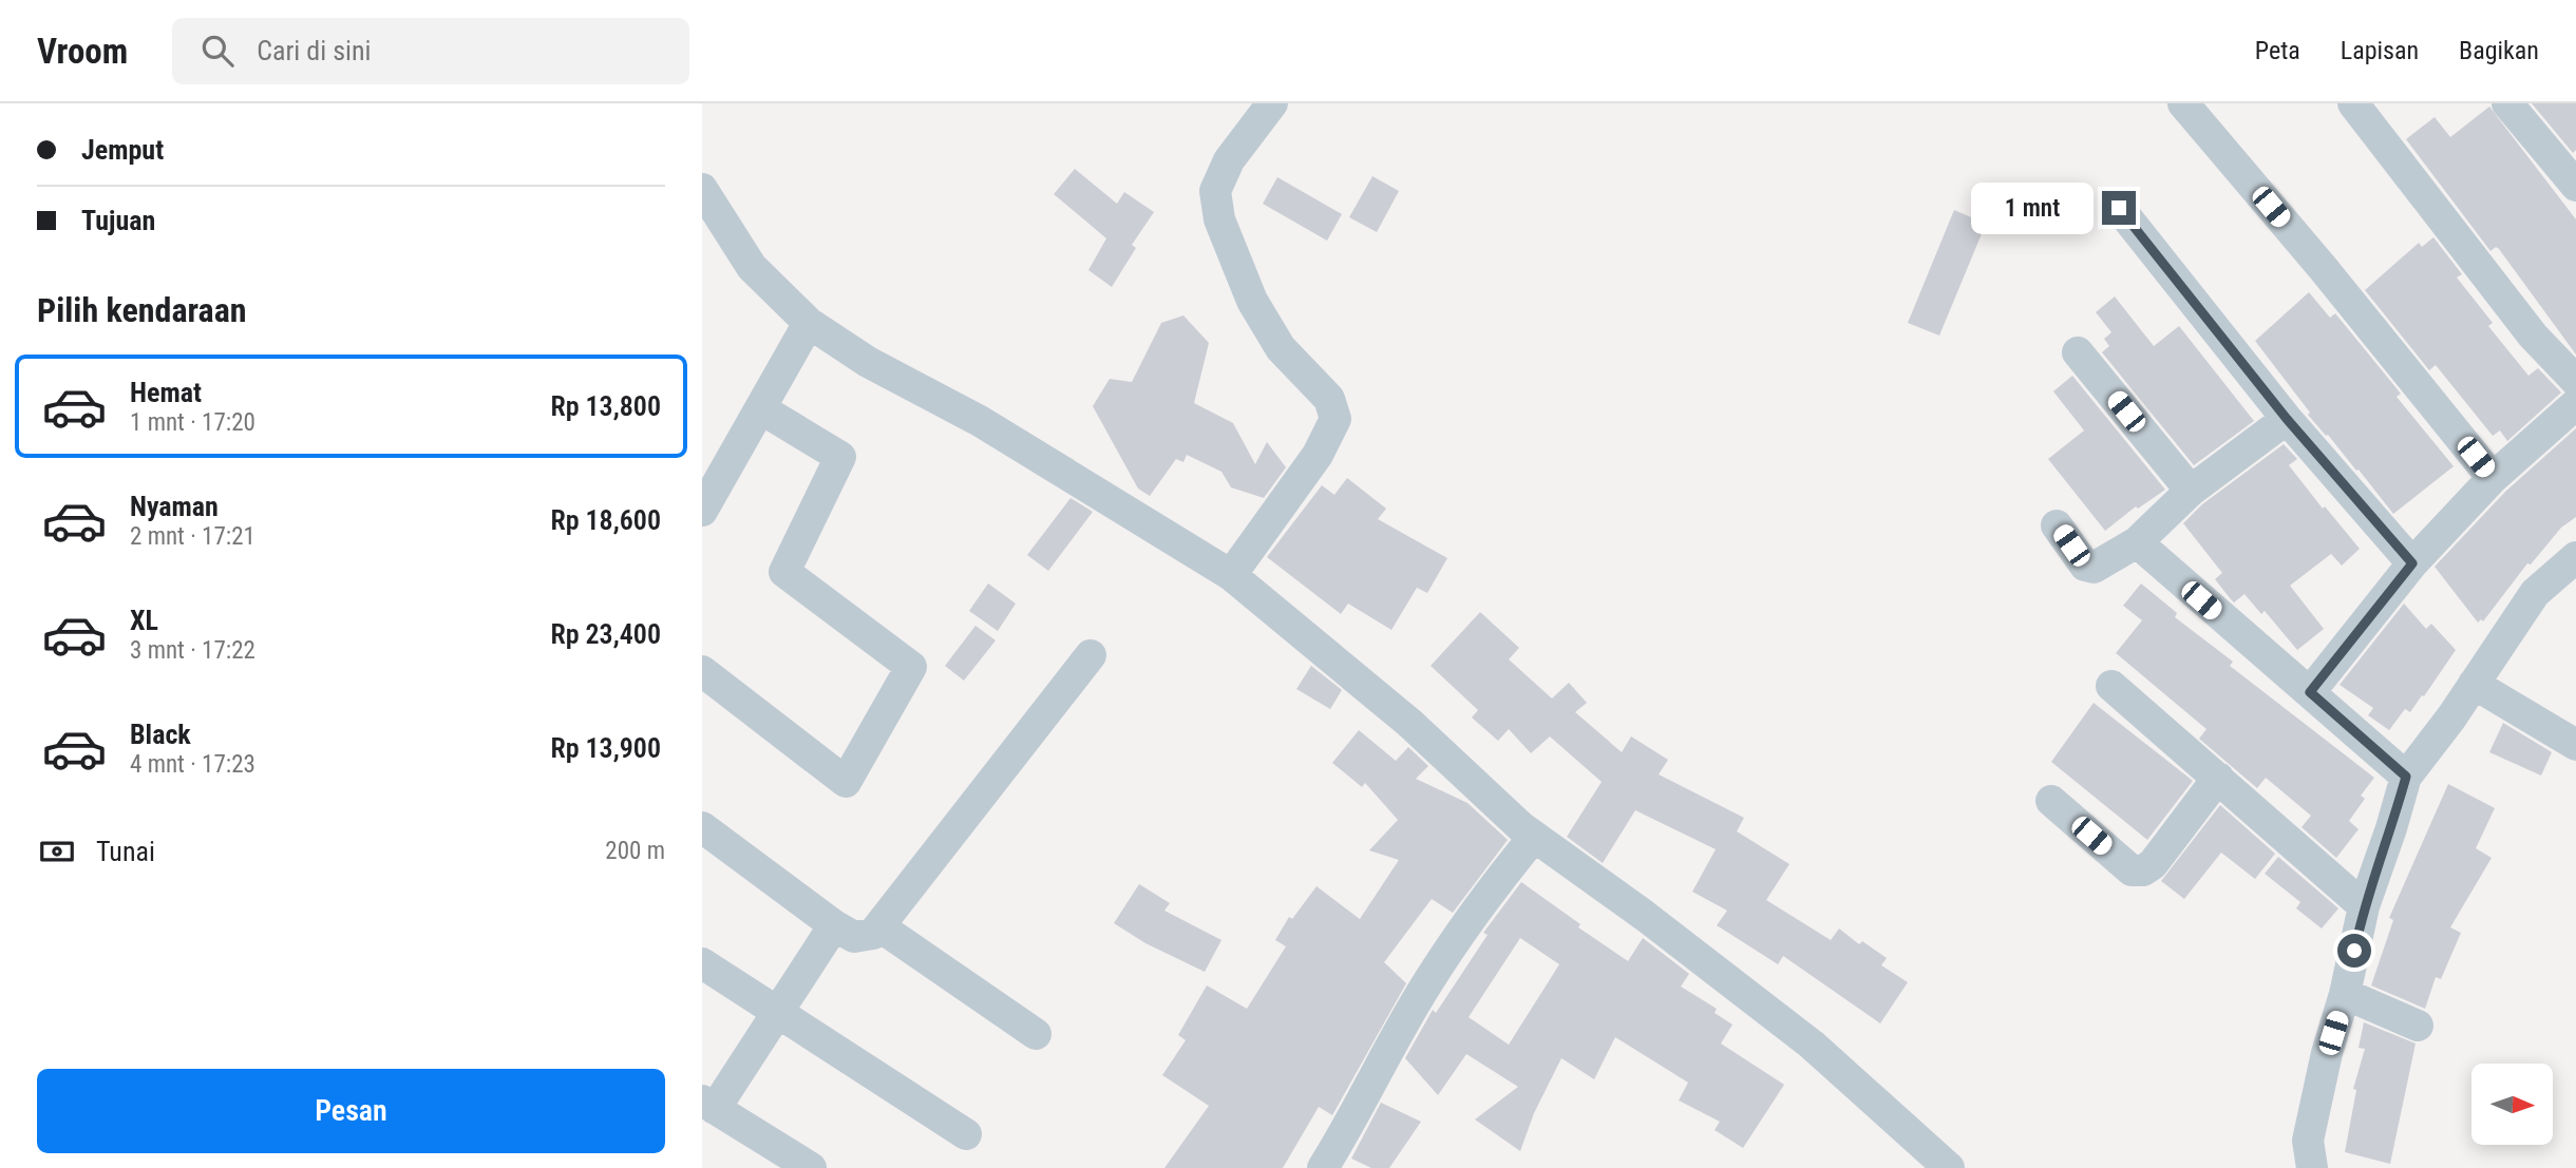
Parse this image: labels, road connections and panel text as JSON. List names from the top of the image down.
{
  "north": "right",
  "page": {
    "header": "Vroom",
    "search": "Cari di sini",
    "nav": ["Peta", "Lapisan", "Bagikan"],
    "banner": ["Jemput", "Tujuan"],
    "bubble": "1 mnt",
    "heading": "Pilih kendaraan",
    "list": [
      {
        "name": "Hemat",
        "note": "1 mnt · 17:20",
        "value": "Rp 13,800"
      },
      {
        "name": "Nyaman",
        "note": "2 mnt · 17:21",
        "value": "Rp 18,600"
      },
      {
        "name": "XL",
        "note": "3 mnt · 17:22",
        "value": "Rp 23,400"
      },
      {
        "name": "Black",
        "note": "4 mnt · 17:23",
        "value": "Rp 13,900"
      }
    ],
    "pay": ["Tunai", "200 m"],
    "buttons": "Pesan"
  }
}
